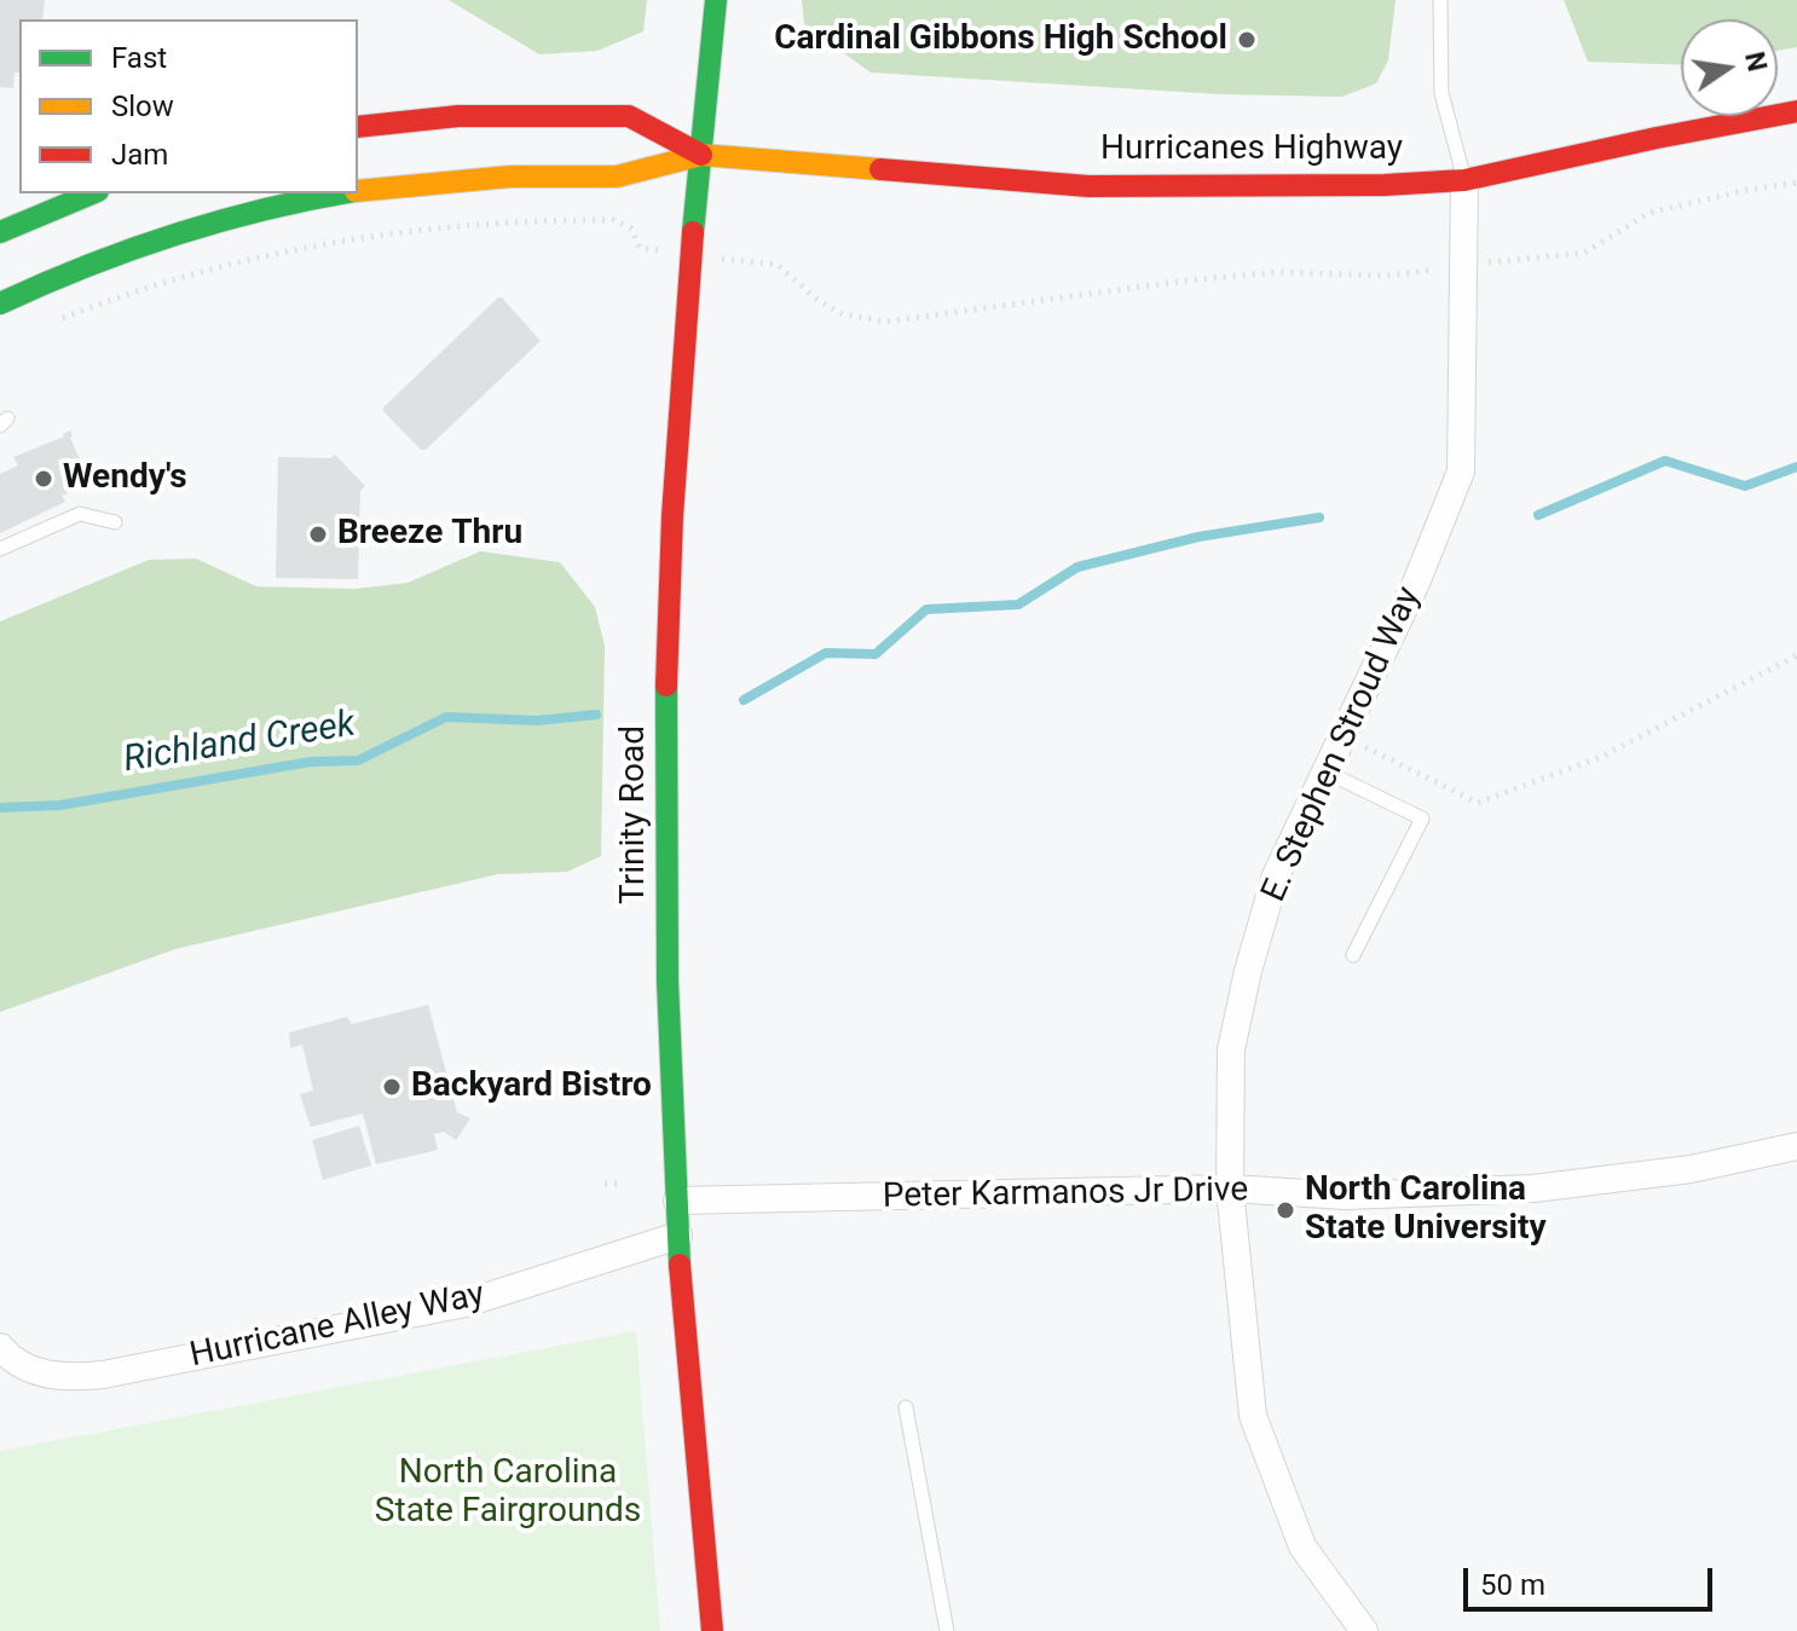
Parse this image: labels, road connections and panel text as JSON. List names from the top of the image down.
{
  "streets": {
    "main road": ["Hurricanes Highway", "Trinity Road"],
    "street": ["E. Stephen Stroud Way", "Peter Karmanos Jr Drive", "Hurricane Alley Way"]
  },
  "crossings": [
    ["Hurricanes Highway", "E. Stephen Stroud Way"],
    ["Hurricanes Highway", "Trinity Road"],
    ["E. Stephen Stroud Way", "Peter Karmanos Jr Drive"],
    ["Trinity Road", "Peter Karmanos Jr Drive"],
    ["Trinity Road", "Hurricane Alley Way"]
  ],
  "water": ["Richland Creek"],
  "parks": ["North Carolina State Fairgrounds"],
  "places": [
    "Cardinal Gibbons High School",
    "Wendy's",
    "Breeze Thru",
    "Backyard Bistro",
    "North Carolina State University"
  ],
  "legend": ["Fast", "Slow", "Jam"],
  "scale_bar": "50 m",
  "north": "right"
}
